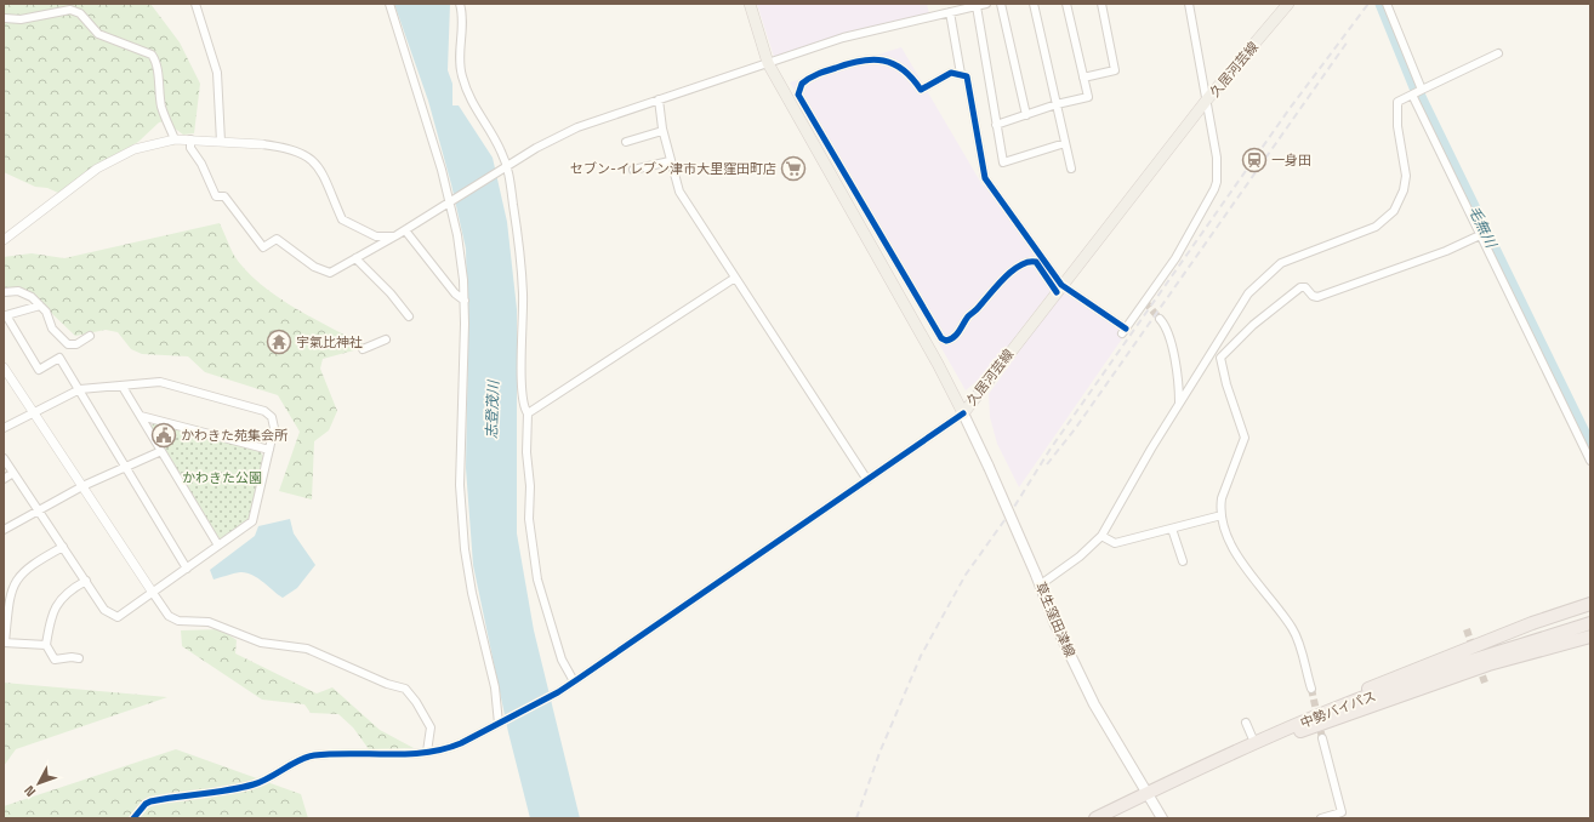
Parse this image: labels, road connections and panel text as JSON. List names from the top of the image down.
{
  "streets": {
    "highway": ["中勢バイパス"],
    "main road": ["久居河芸線", "草生窪田津線"]
  },
  "crossings": [
    ["久居河芸線", "草生窪田津線"],
    ["草生窪田津線", "中勢バイパス"]
  ],
  "water": ["毛無川", "志登茂川"],
  "parks": ["かわきた公園"],
  "places": {
    "station": ["一身田"],
    "supermarket": ["セブン-イレブン津市大里窪田町店"],
    "temple": ["宇氣比神社"],
    "public building": ["かわきた苑集会所"]
  },
  "north": "bottom left"
}
